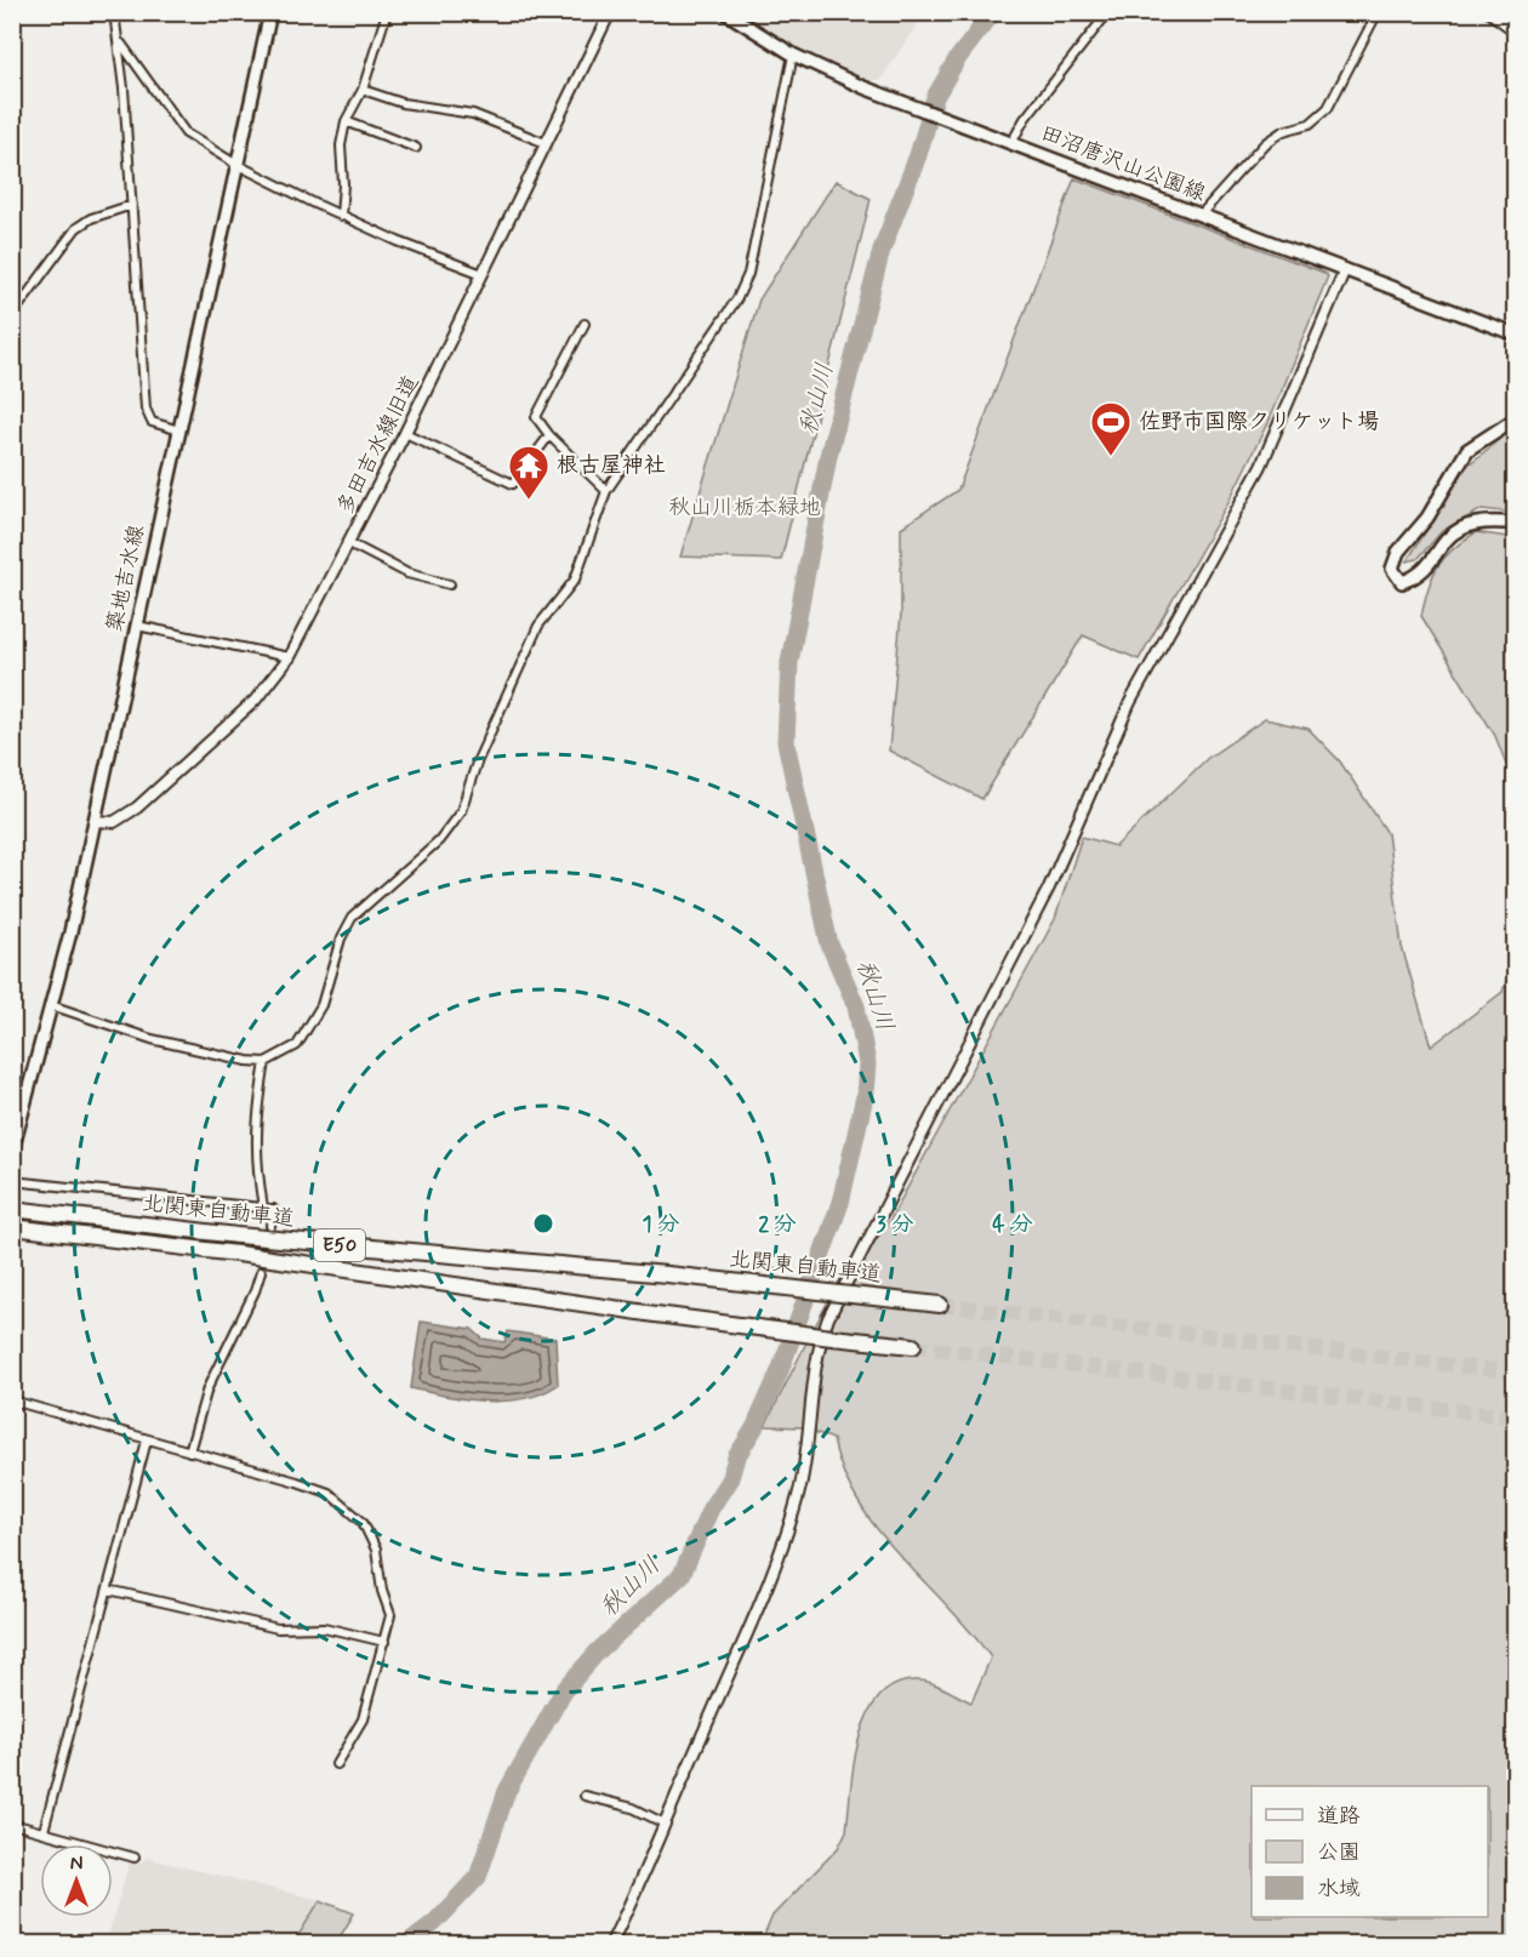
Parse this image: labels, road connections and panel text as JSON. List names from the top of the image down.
{
  "streets": {
    "highway": ["北関東自動車道", "E50"],
    "main road": ["田沼唐沢山公園線", "築地吉水線"],
    "street": ["多田吉水線旧道"]
  },
  "crossings": [
    ["多田吉水線旧道", "築地吉水線"]
  ],
  "water": ["秋山川"],
  "parks": ["秋山川栃本緑地"],
  "places": {
    "sports": ["佐野市国際クリケット場"],
    "temple": ["根古屋神社"]
  },
  "legend": ["道路", "公園", "水域"],
  "north": "top",
  "rings": [
    "1 分",
    "2 分",
    "3 分",
    "4 分"
  ]
}
